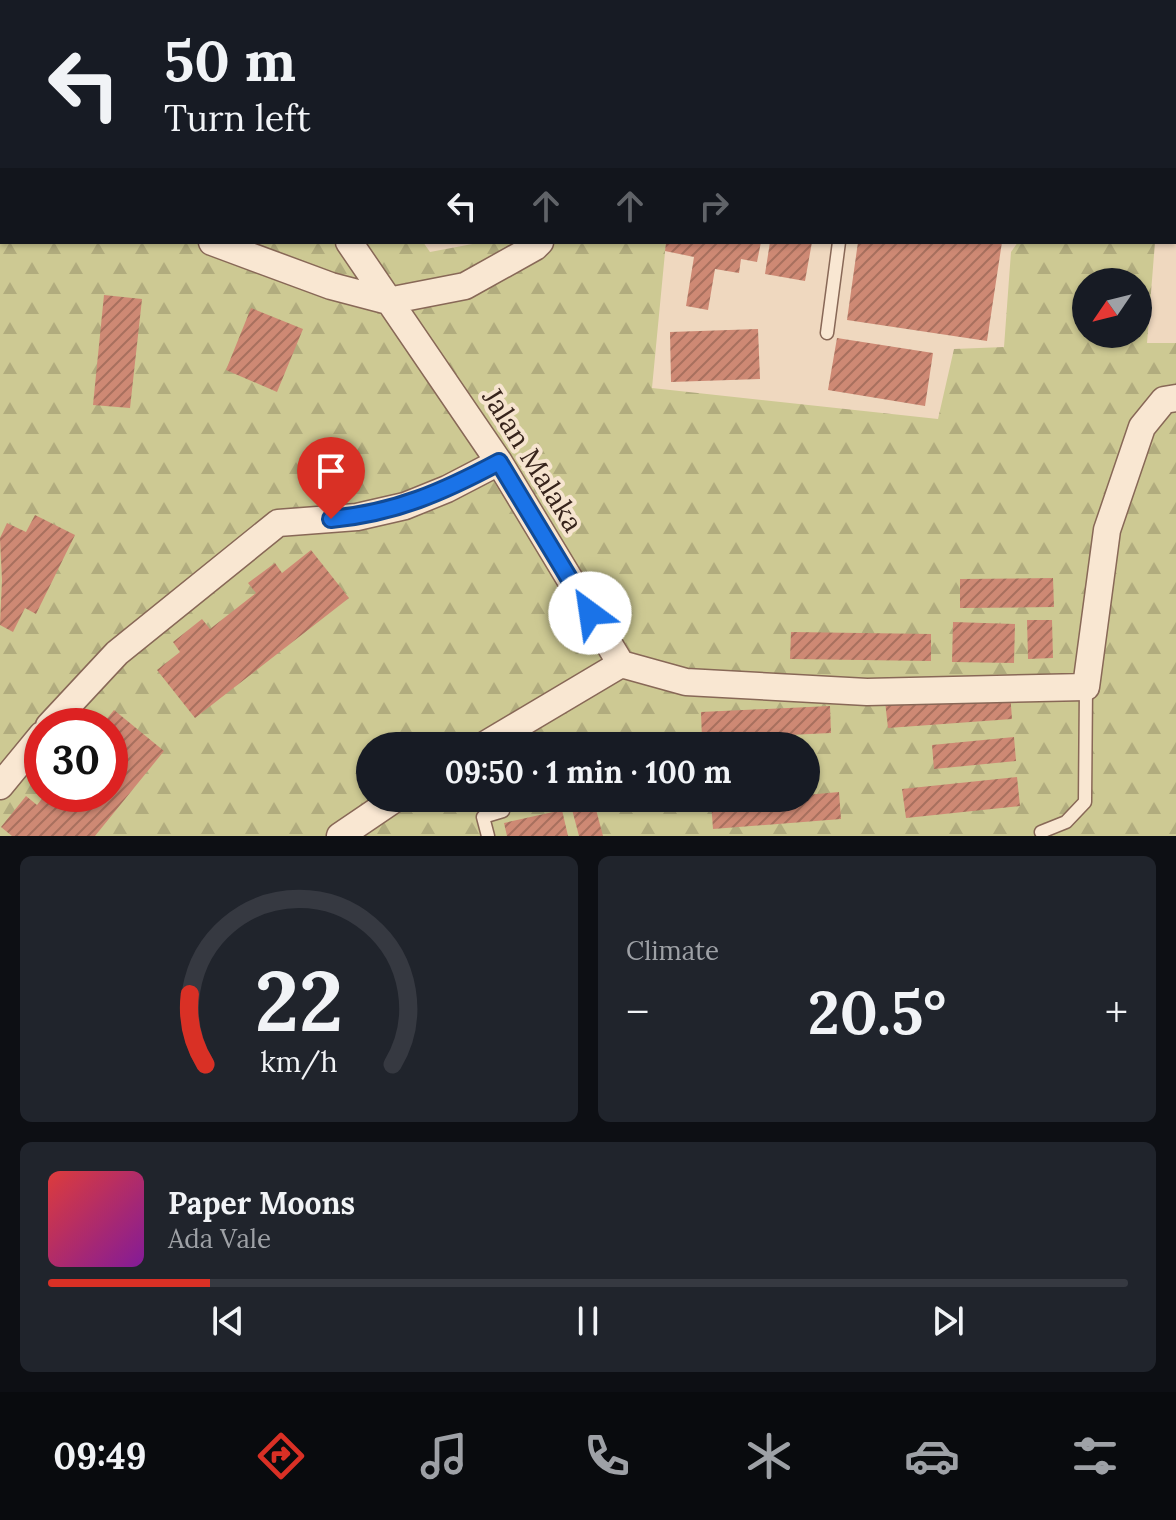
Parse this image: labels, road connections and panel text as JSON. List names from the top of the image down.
{
  "streets": {
    "street": ["Jalan Malaka"]
  },
  "north": "bottom left",
  "page": {
    "turn": ["50 m", "Turn left"],
    "limit": "30",
    "trip": "09:50 · 1 min · 100 m",
    "tile": "Climate",
    "heat": ["−", "20.5°", "+"],
    "song": ["Paper Moons", "Ada Vale"],
    "tabs": "09:49",
    "gauge": ["22", "km/h"]
  }
}
